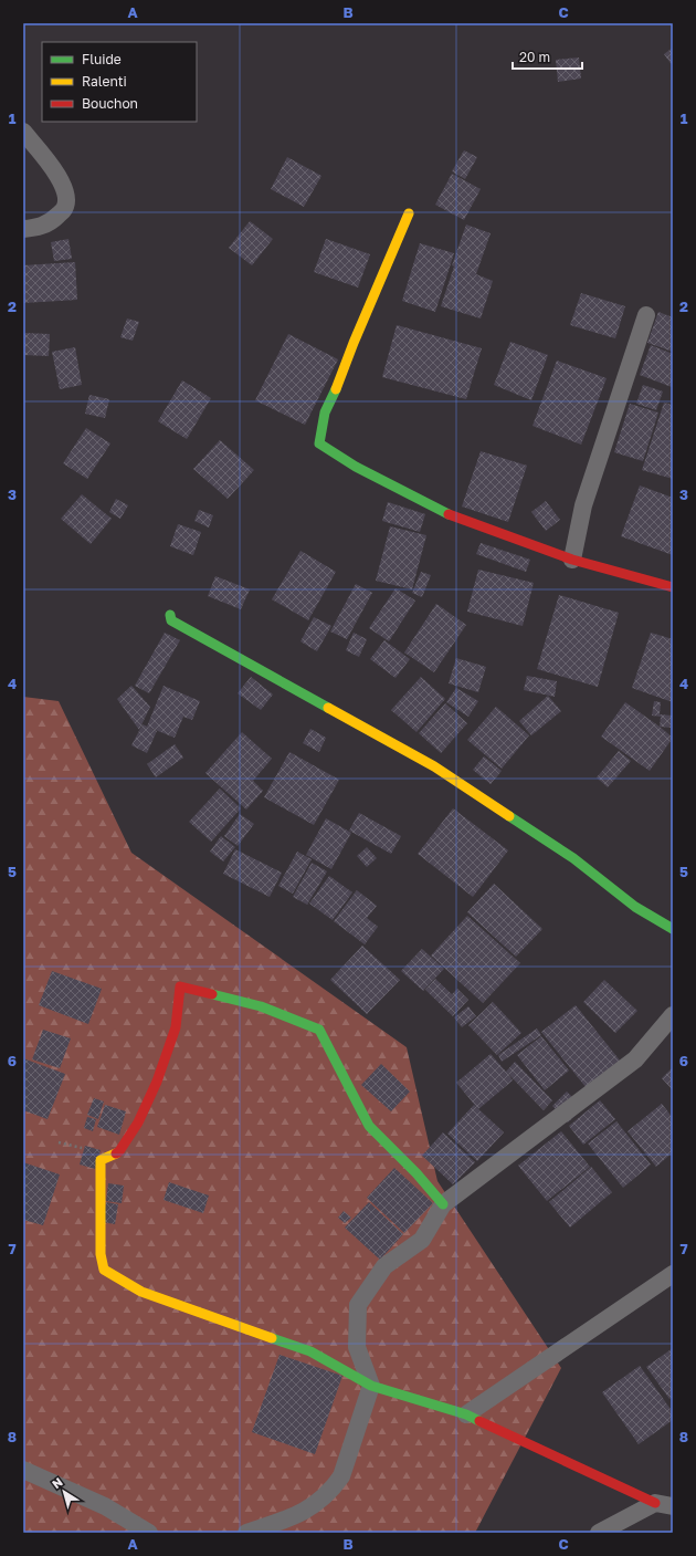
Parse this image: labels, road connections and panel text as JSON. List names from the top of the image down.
{
  "legend": ["Fluide", "Ralenti", "Bouchon"],
  "scale_bar": "20 m",
  "north": "top left",
  "grid": {
    "columns": ["A", "B", "C"],
    "rows": [
      "1",
      "2",
      "3",
      "4",
      "5",
      "6",
      "7",
      "8"
    ]
  }
}
